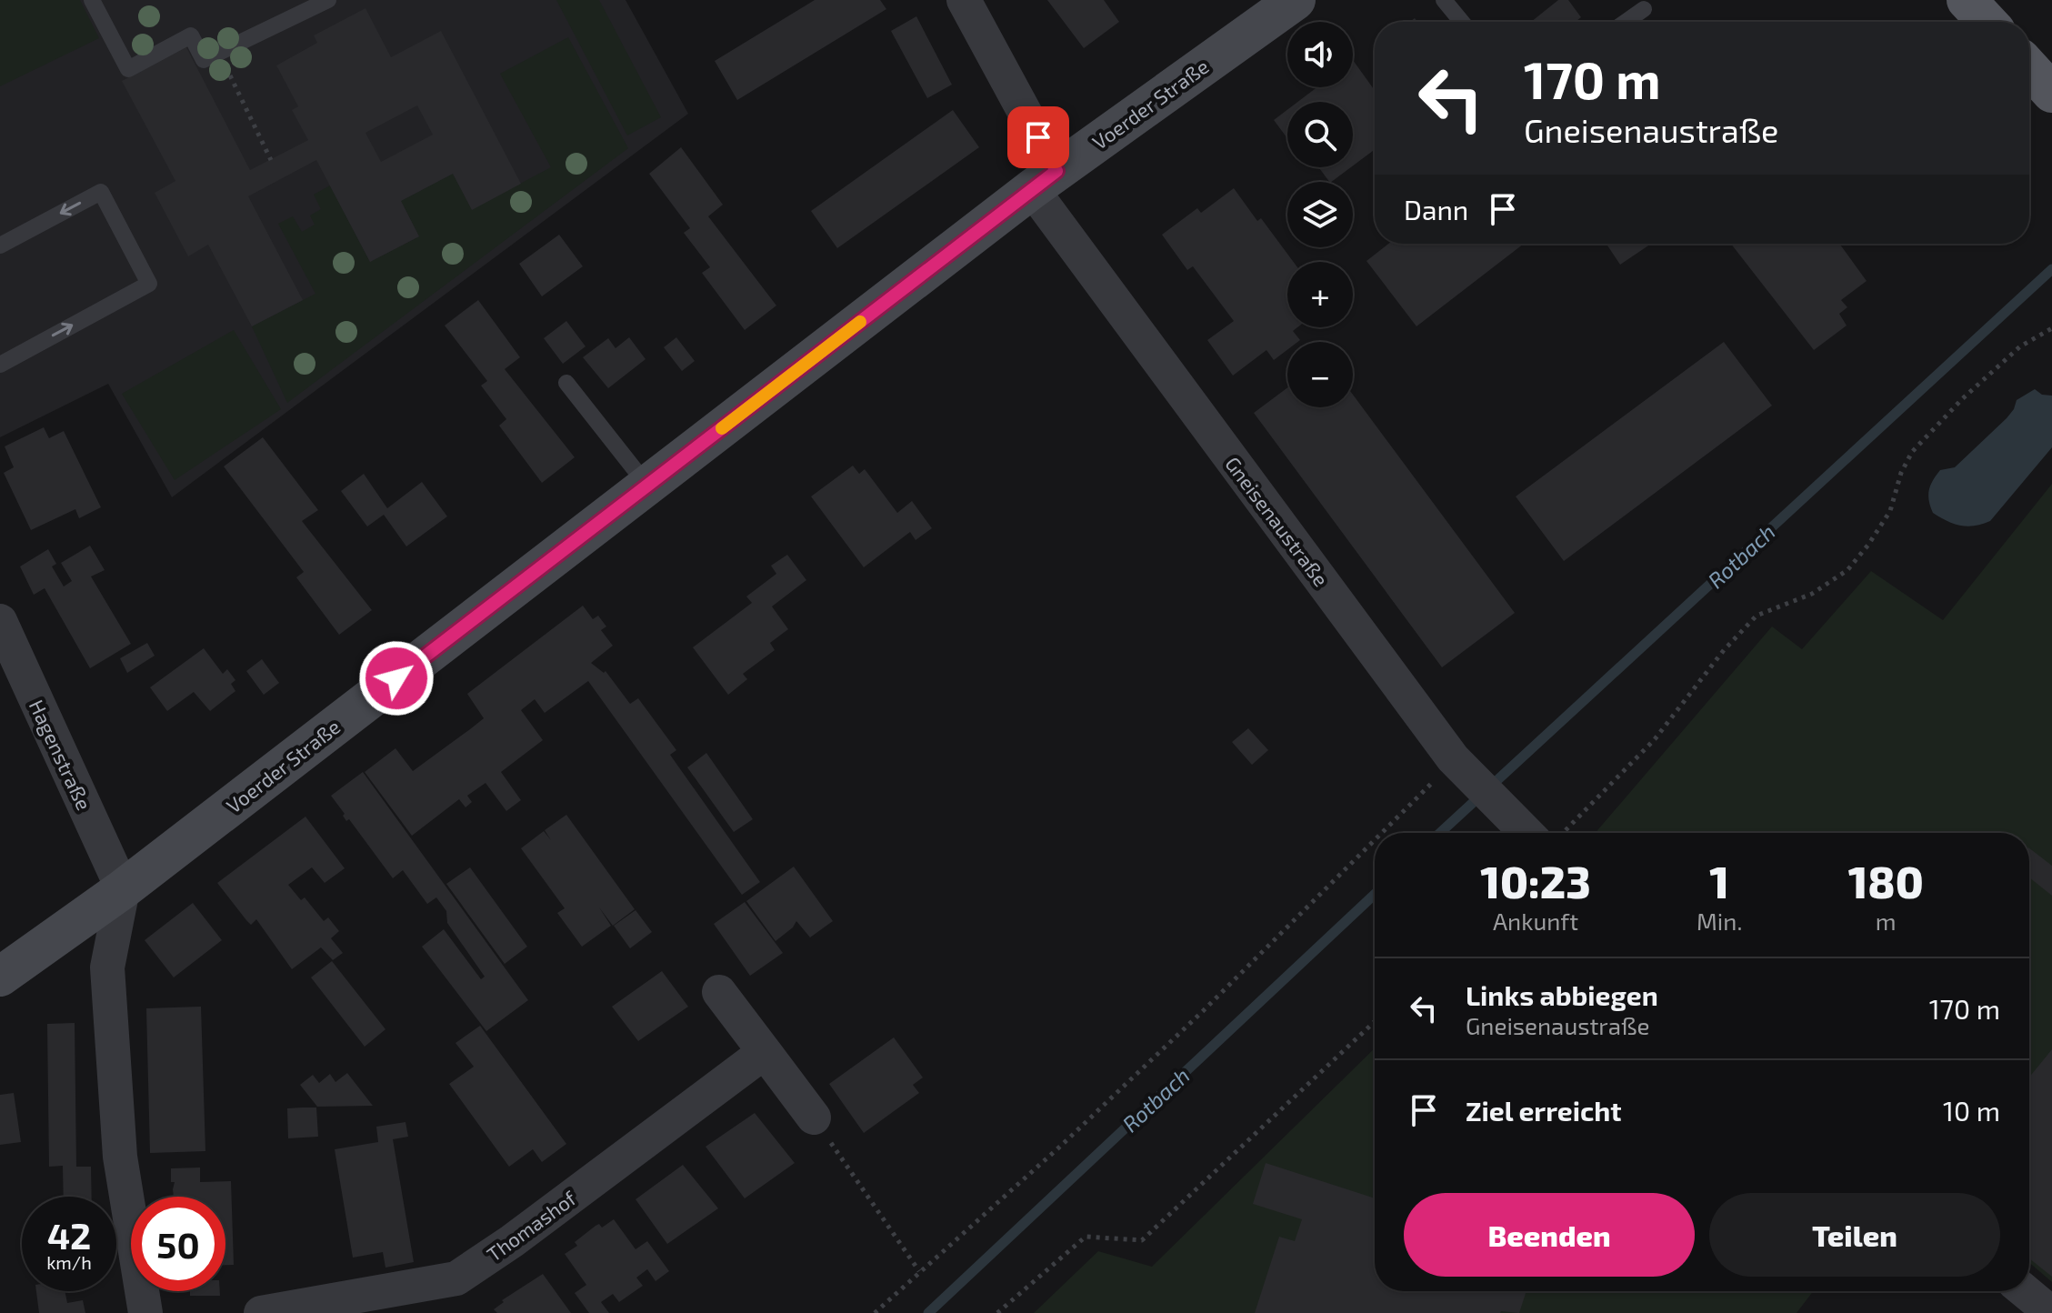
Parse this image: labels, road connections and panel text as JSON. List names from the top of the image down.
{
  "streets": {
    "main road": ["Voerder Straße"],
    "street": ["Gneisenaustraße", "Hagenstraße", "Thomashof"]
  },
  "crossings": [
    ["Voerder Straße", "Gneisenaustraße"],
    ["Voerder Straße", "Hagenstraße"]
  ],
  "water": ["Rotbach"],
  "page": {
    "map_buttons": ["+", "−"],
    "turn": ["170 m", "Gneisenaustraße"],
    "then": "Dann",
    "eta": [
      "10:23",
      "Ankunft",
      "1",
      "Min.",
      "180",
      "m"
    ],
    "list": [
      {
        "name": "Links abbiegen",
        "note": "Gneisenaustraße",
        "value": "170 m"
      },
      {
        "name": "Ziel erreicht",
        "value": "10 m"
      }
    ],
    "buttons": ["Beenden", "Teilen"],
    "speed": "42 km/h",
    "limit": "50"
  }
}
